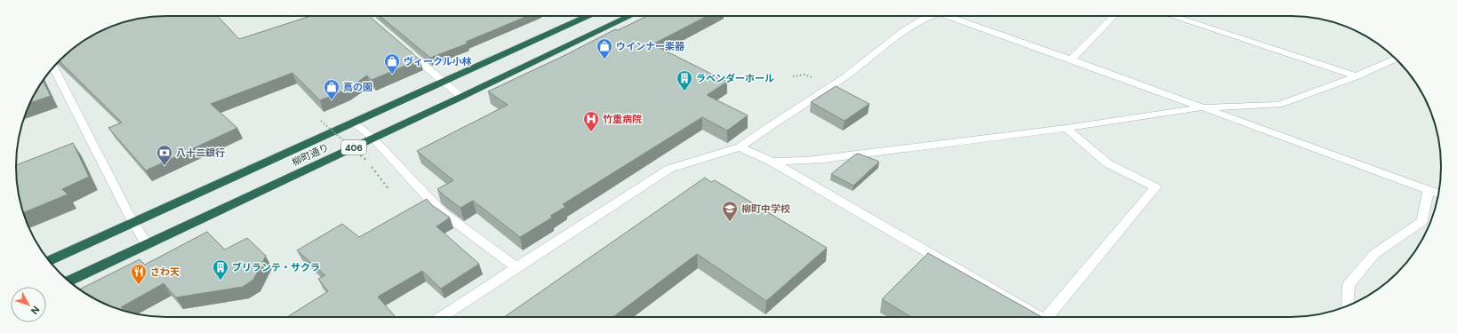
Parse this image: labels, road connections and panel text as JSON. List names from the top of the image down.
{
  "streets": {
    "highway": ["406", "柳町通り"]
  },
  "places": {
    "shop": ["ウインナー楽器", "ヴィークル小林", "蔦の園"],
    "building": ["ラベンダーホール", "ブリランテ・サクラ"],
    "hospital": ["竹重病院"],
    "bank": ["八十二銀行"],
    "school or university": ["柳町中学校"],
    "restaurant": ["さわ天"]
  },
  "north": "bottom right"
}
